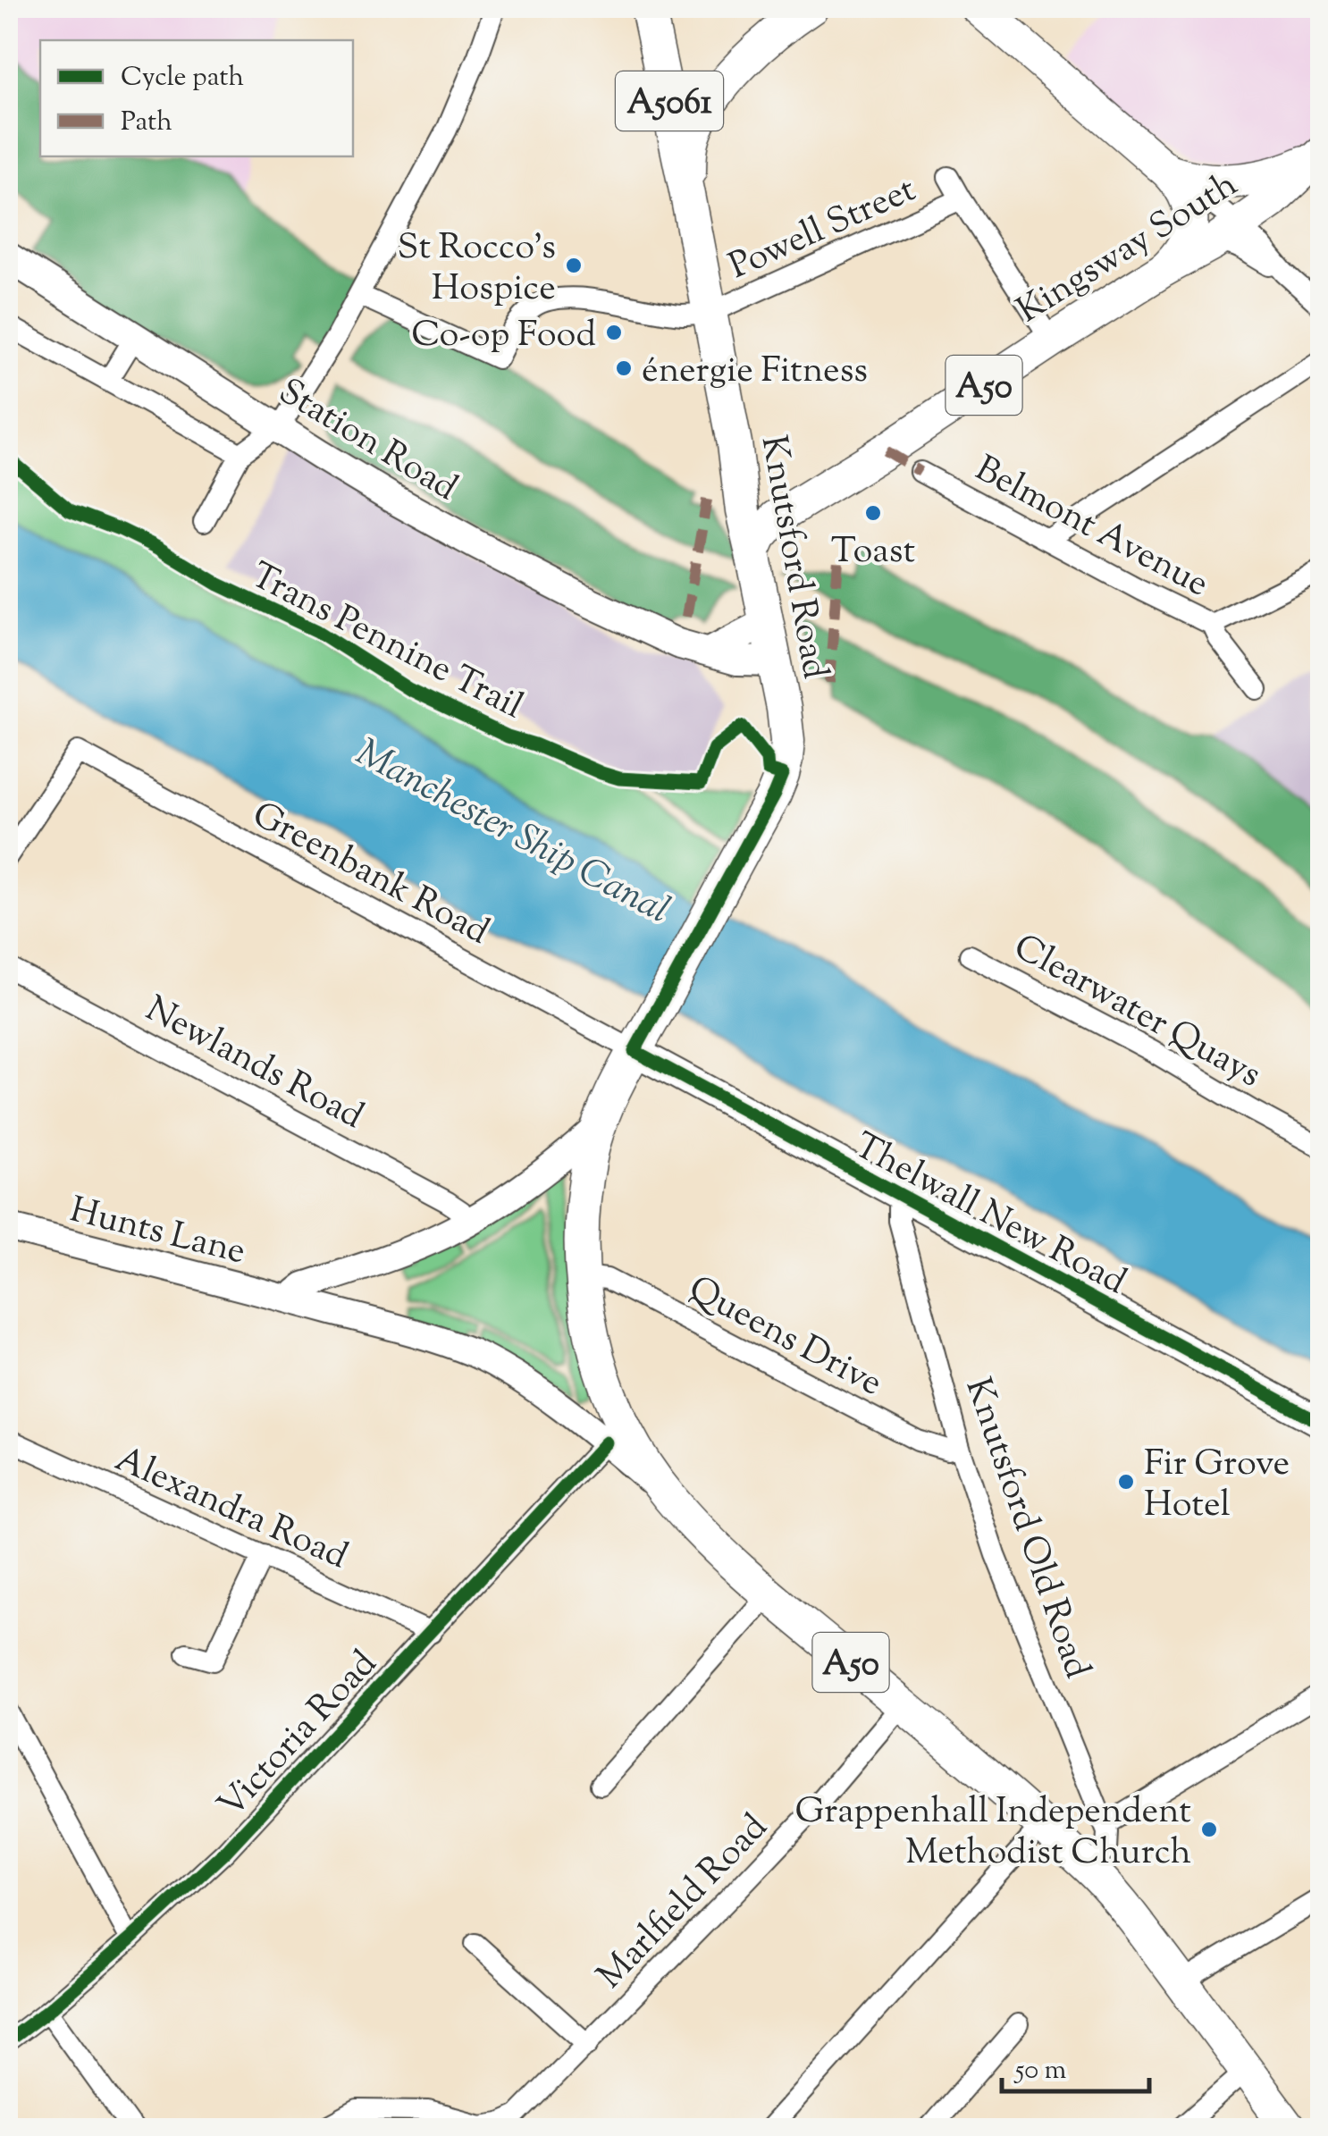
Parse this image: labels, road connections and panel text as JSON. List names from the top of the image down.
{
  "streets": {
    "main road": [
      "A5061",
      "Kingsway South",
      "A50",
      "Station Road",
      "Knutsford Road",
      "Thelwall New Road"
    ],
    "street": [
      "Powell Street",
      "Belmont Avenue",
      "Greenbank Road",
      "Clearwater Quays",
      "Newlands Road",
      "Hunts Lane",
      "Queens Drive",
      "Alexandra Road",
      "Knutsford Old Road",
      "Victoria Road",
      "Marlfield Road"
    ],
    "cycle path": ["Trans Pennine Trail"]
  },
  "crossings": [
    ["Powell Street", "Kingsway South"],
    ["Powell Street", "Knutsford Road"],
    ["Kingsway South", "A50"],
    ["Kingsway South", "Knutsford Road"],
    ["A50", "Knutsford Road"],
    ["A50", "Greenbank Road"],
    ["A50", "Thelwall New Road"],
    ["A50", "Hunts Lane"],
    ["A50", "Queens Drive"],
    ["A50", "Marlfield Road"],
    ["Station Road", "Knutsford Road"],
    ["Knutsford Road", "Greenbank Road"],
    ["Knutsford Road", "Thelwall New Road"],
    ["Greenbank Road", "Thelwall New Road"],
    ["Thelwall New Road", "Knutsford Old Road"],
    ["Hunts Lane", "Victoria Road"],
    ["Queens Drive", "Knutsford Old Road"],
    ["Alexandra Road", "Victoria Road"]
  ],
  "water": ["Manchester Ship Canal"],
  "places": [
    "St Rocco's Hospice",
    "Co-op Food",
    "énergie Fitness",
    "Toast",
    "Fir Grove Hotel",
    "Grappenhall Independent Methodist Church"
  ],
  "legend": ["Cycle path", "Path"],
  "scale_bar": "50 m"
}
